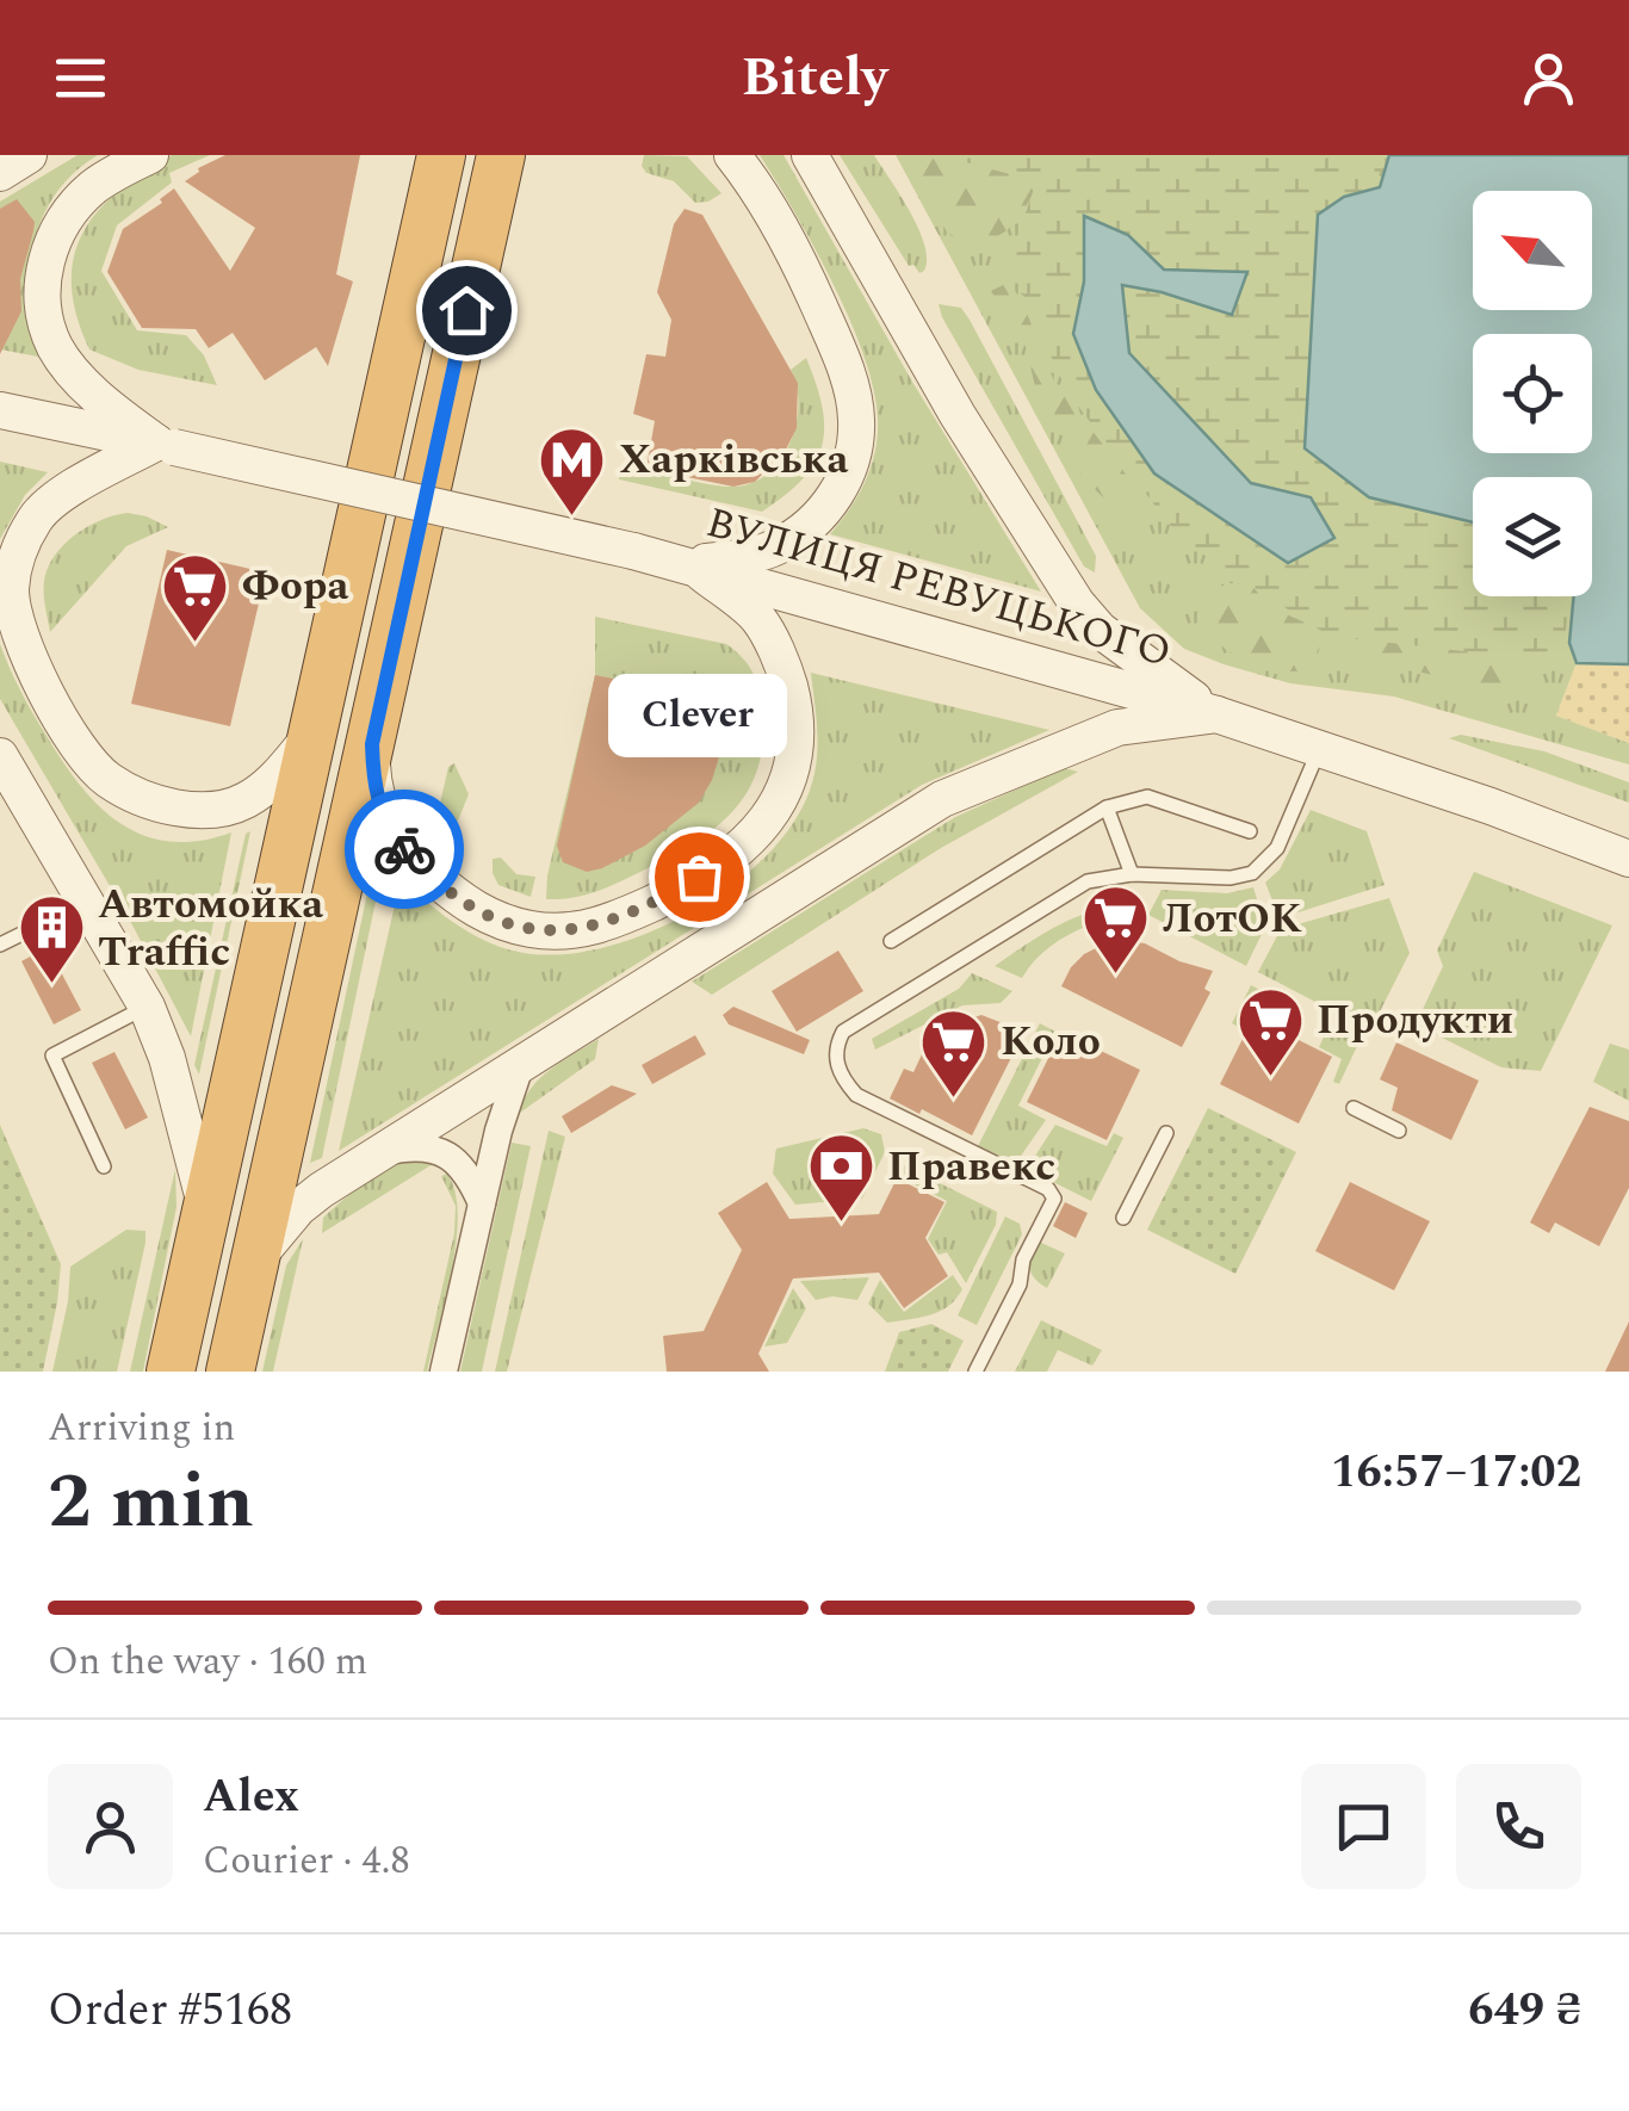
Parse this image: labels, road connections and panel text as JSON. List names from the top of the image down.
{
  "streets": {
    "street": ["ВУЛИЦЯ РЕВУЦЬКОГО"]
  },
  "places": {
    "metro station": ["Харківська"],
    "supermarket": [
      "Фора",
      "ЛотОК",
      "Продукти",
      "Коло"
    ],
    "other": ["Clever"],
    "building": ["Автомойка Traffic"],
    "bank": ["Правекс"]
  },
  "north": "top left",
  "page": {
    "header": "Bitely",
    "bubble": "Clever",
    "heading": ["2 min", "Arriving in", "16:57–17:02"],
    "panel": [
      "Alex",
      "Courier · 4.8",
      "Order #5168",
      "649 ₴"
    ],
    "bar": "On the way · 160 m"
  }
}
